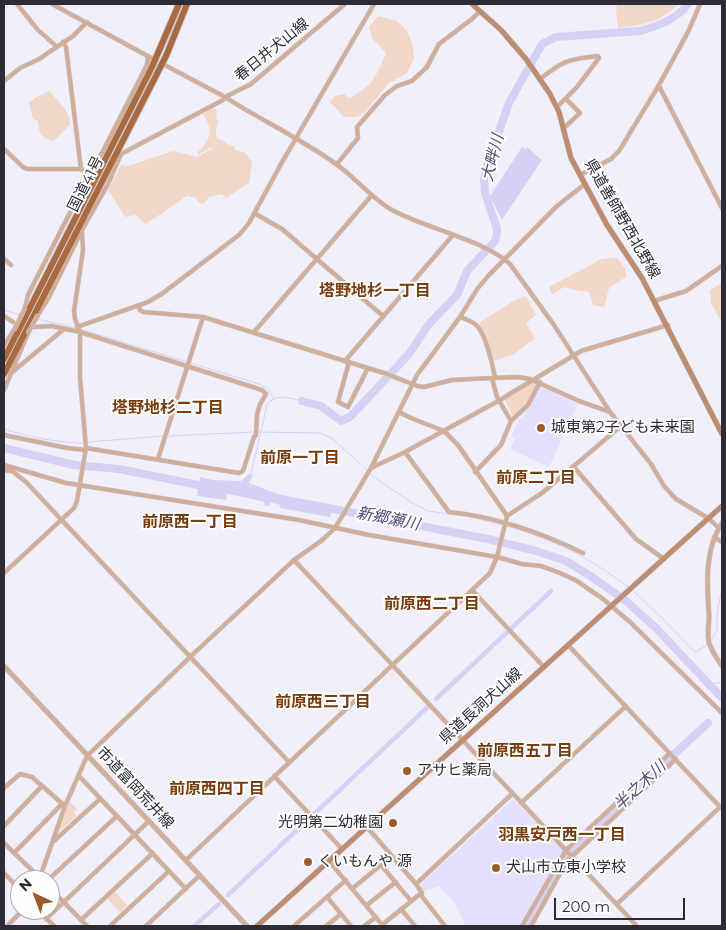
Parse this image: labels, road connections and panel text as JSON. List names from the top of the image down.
{
  "streets": {
    "highway": ["国道41号"],
    "main road": ["県道善師野西北野線", "県道長洞犬山線"],
    "street": ["春日井犬山線", "市道富岡荒井線"]
  },
  "crossings": [
    ["春日井犬山線", "国道41号"]
  ],
  "districts": [
    "塔野地杉一丁目",
    "塔野地杉二丁目",
    "前原一丁目",
    "前原二丁目",
    "前原西一丁目",
    "前原西二丁目",
    "前原西三丁目",
    "前原西五丁目",
    "前原西四丁目",
    "羽黒安戸西一丁目"
  ],
  "water": ["大畔川", "新郷瀬川", "半之木川"],
  "places": [
    "城東第2子ども未来園",
    "アサヒ薬局",
    "光明第二幼稚園",
    "くいもんや 源",
    "犬山市立東小学校"
  ],
  "scale_bar": "200 m",
  "north": "top left"
}
